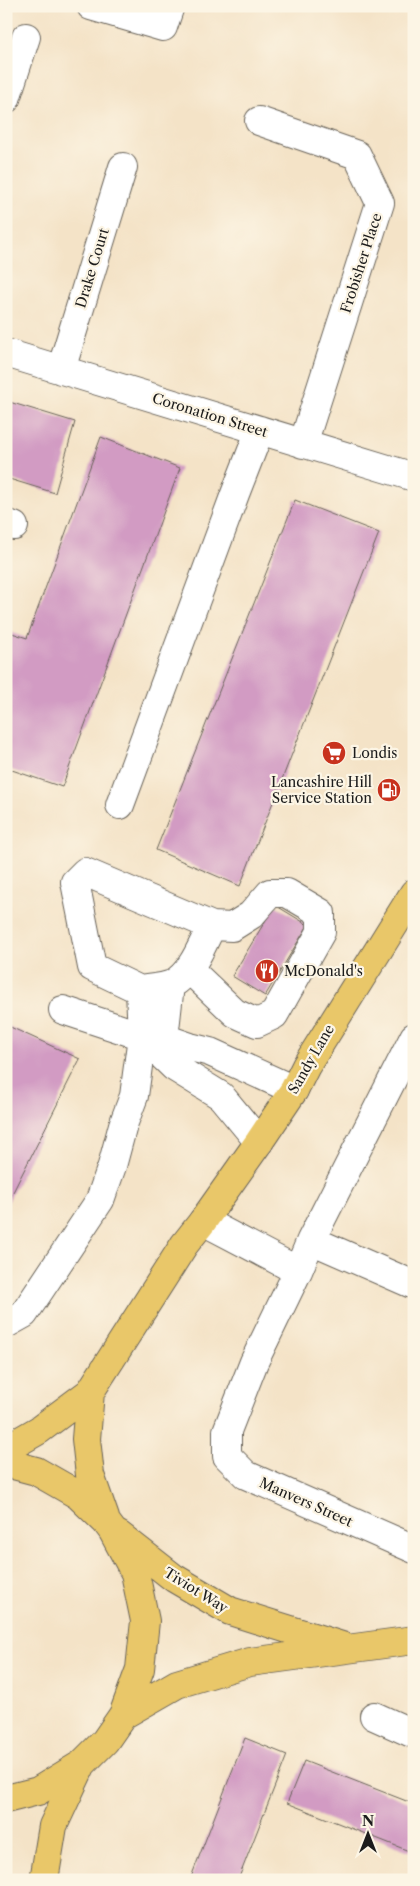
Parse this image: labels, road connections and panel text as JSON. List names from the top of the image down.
{
  "streets": {
    "main road": ["Sandy Lane", "Tiviot Way"],
    "street": [
      "Frobisher Place",
      "Drake Court",
      "Coronation Street",
      "Manvers Street"
    ]
  },
  "crossings": [
    ["Frobisher Place", "Coronation Street"],
    ["Drake Court", "Coronation Street"],
    ["Sandy Lane", "Tiviot Way"]
  ],
  "places": {
    "supermarket": ["Londis"],
    "fuel station": ["Lancashire Hill Service Station"],
    "restaurant": ["McDonald's"]
  },
  "north": "top"
}
